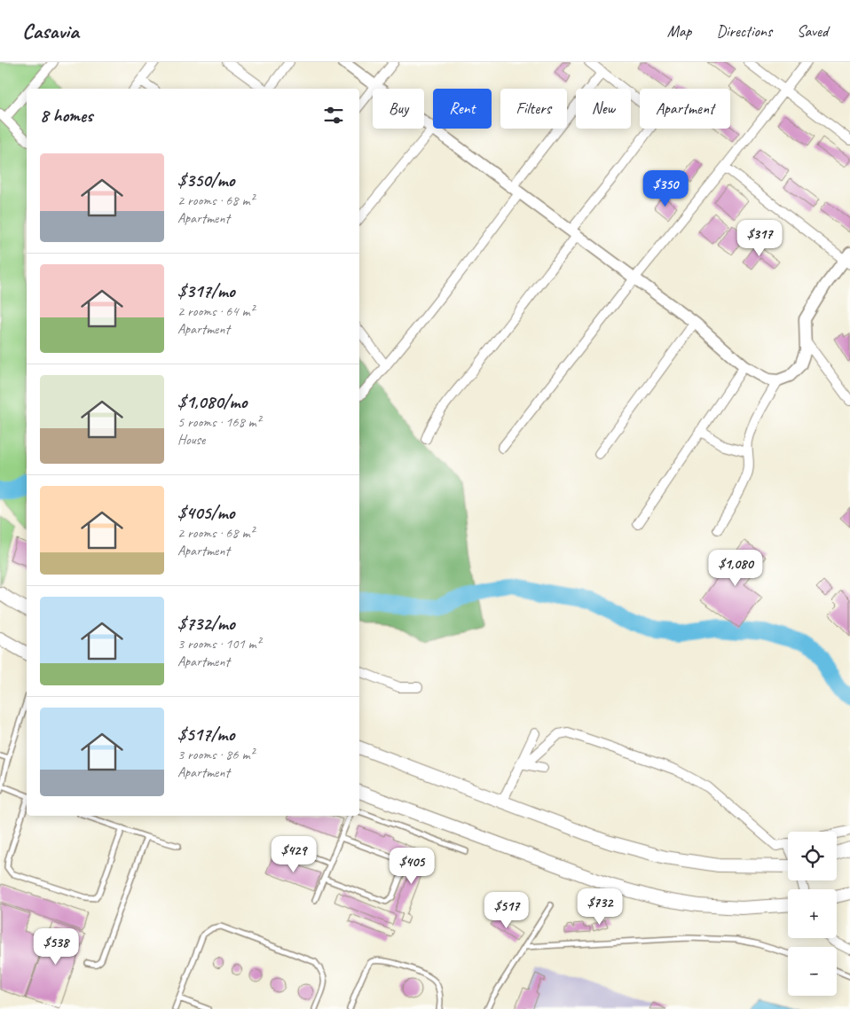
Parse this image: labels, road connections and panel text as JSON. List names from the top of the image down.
{
  "page": {
    "header": "Casavia",
    "nav": ["Map", "Directions", "Saved"],
    "chip": [
      "Buy",
      "Rent",
      "Filters",
      "New",
      "Apartment"
    ],
    "heading": "8 homes",
    "list": [
      {
        "name": "$350/mo",
        "note": "2 rooms · 68 m² · Apartment"
      },
      {
        "name": "$317/mo",
        "note": "2 rooms · 64 m² · Apartment"
      },
      {
        "name": "$1,080/mo",
        "note": "5 rooms · 168 m² · House"
      },
      {
        "name": "$405/mo",
        "note": "2 rooms · 68 m² · Apartment"
      },
      {
        "name": "$732/mo",
        "note": "3 rooms · 101 m² · Apartment"
      },
      {
        "name": "$517/mo",
        "note": "3 rooms · 86 m² · Apartment"
      }
    ],
    "price": [
      "$350",
      "$317",
      "$1,080",
      "$429",
      "$405",
      "$732",
      "$517",
      "$538"
    ],
    "map_buttons": ["+", "−"]
  }
}
